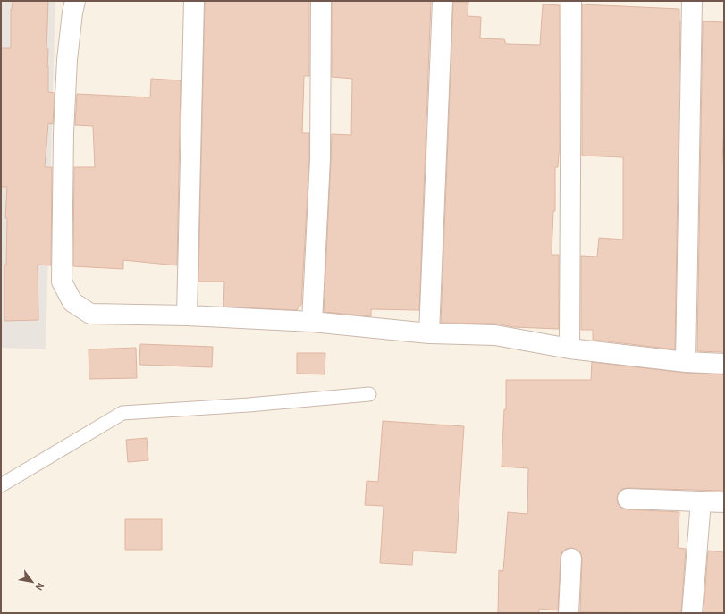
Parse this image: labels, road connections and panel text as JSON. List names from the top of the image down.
{
  "north": "bottom right"
}
